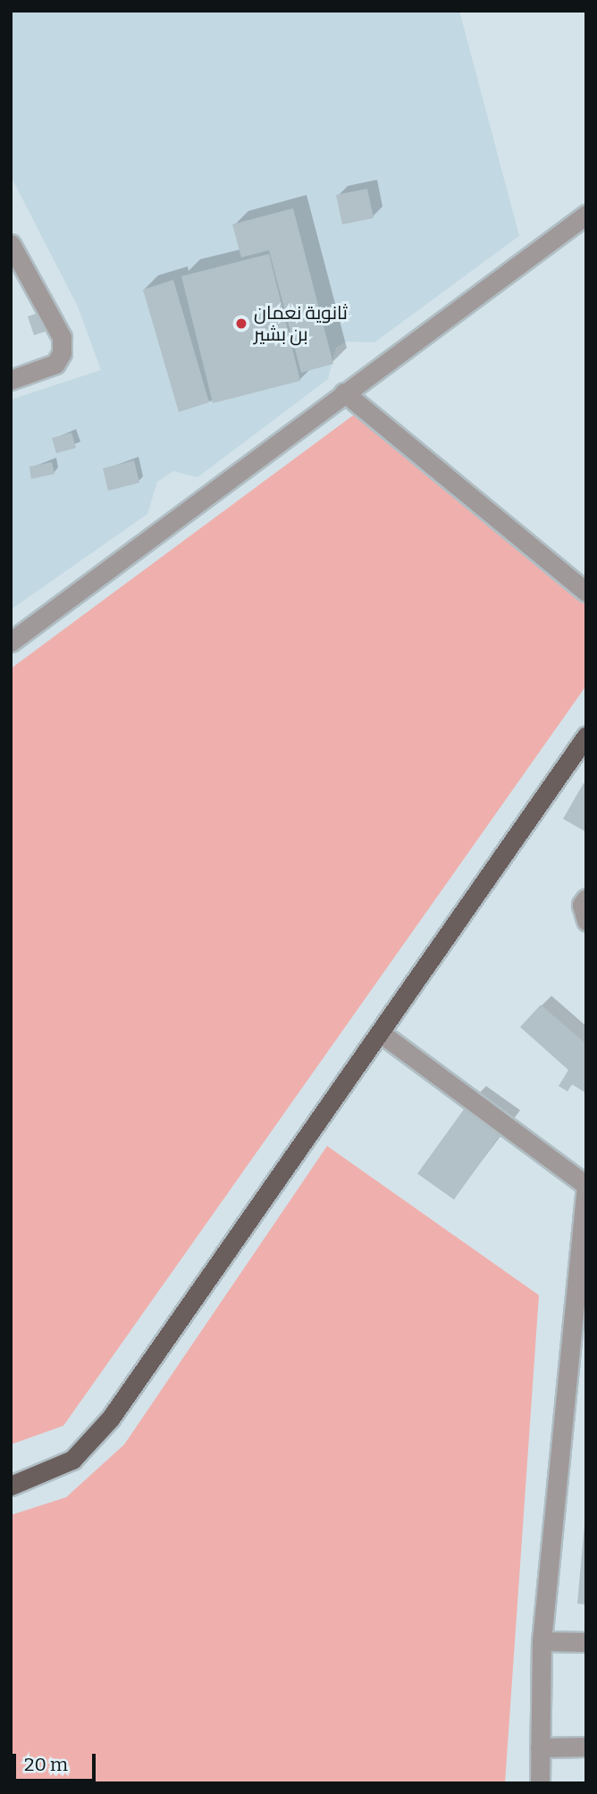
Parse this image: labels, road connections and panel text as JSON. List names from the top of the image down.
{
  "places": ["ثانوية نعمان بن بشير"],
  "scale_bar": "20 m"
}
